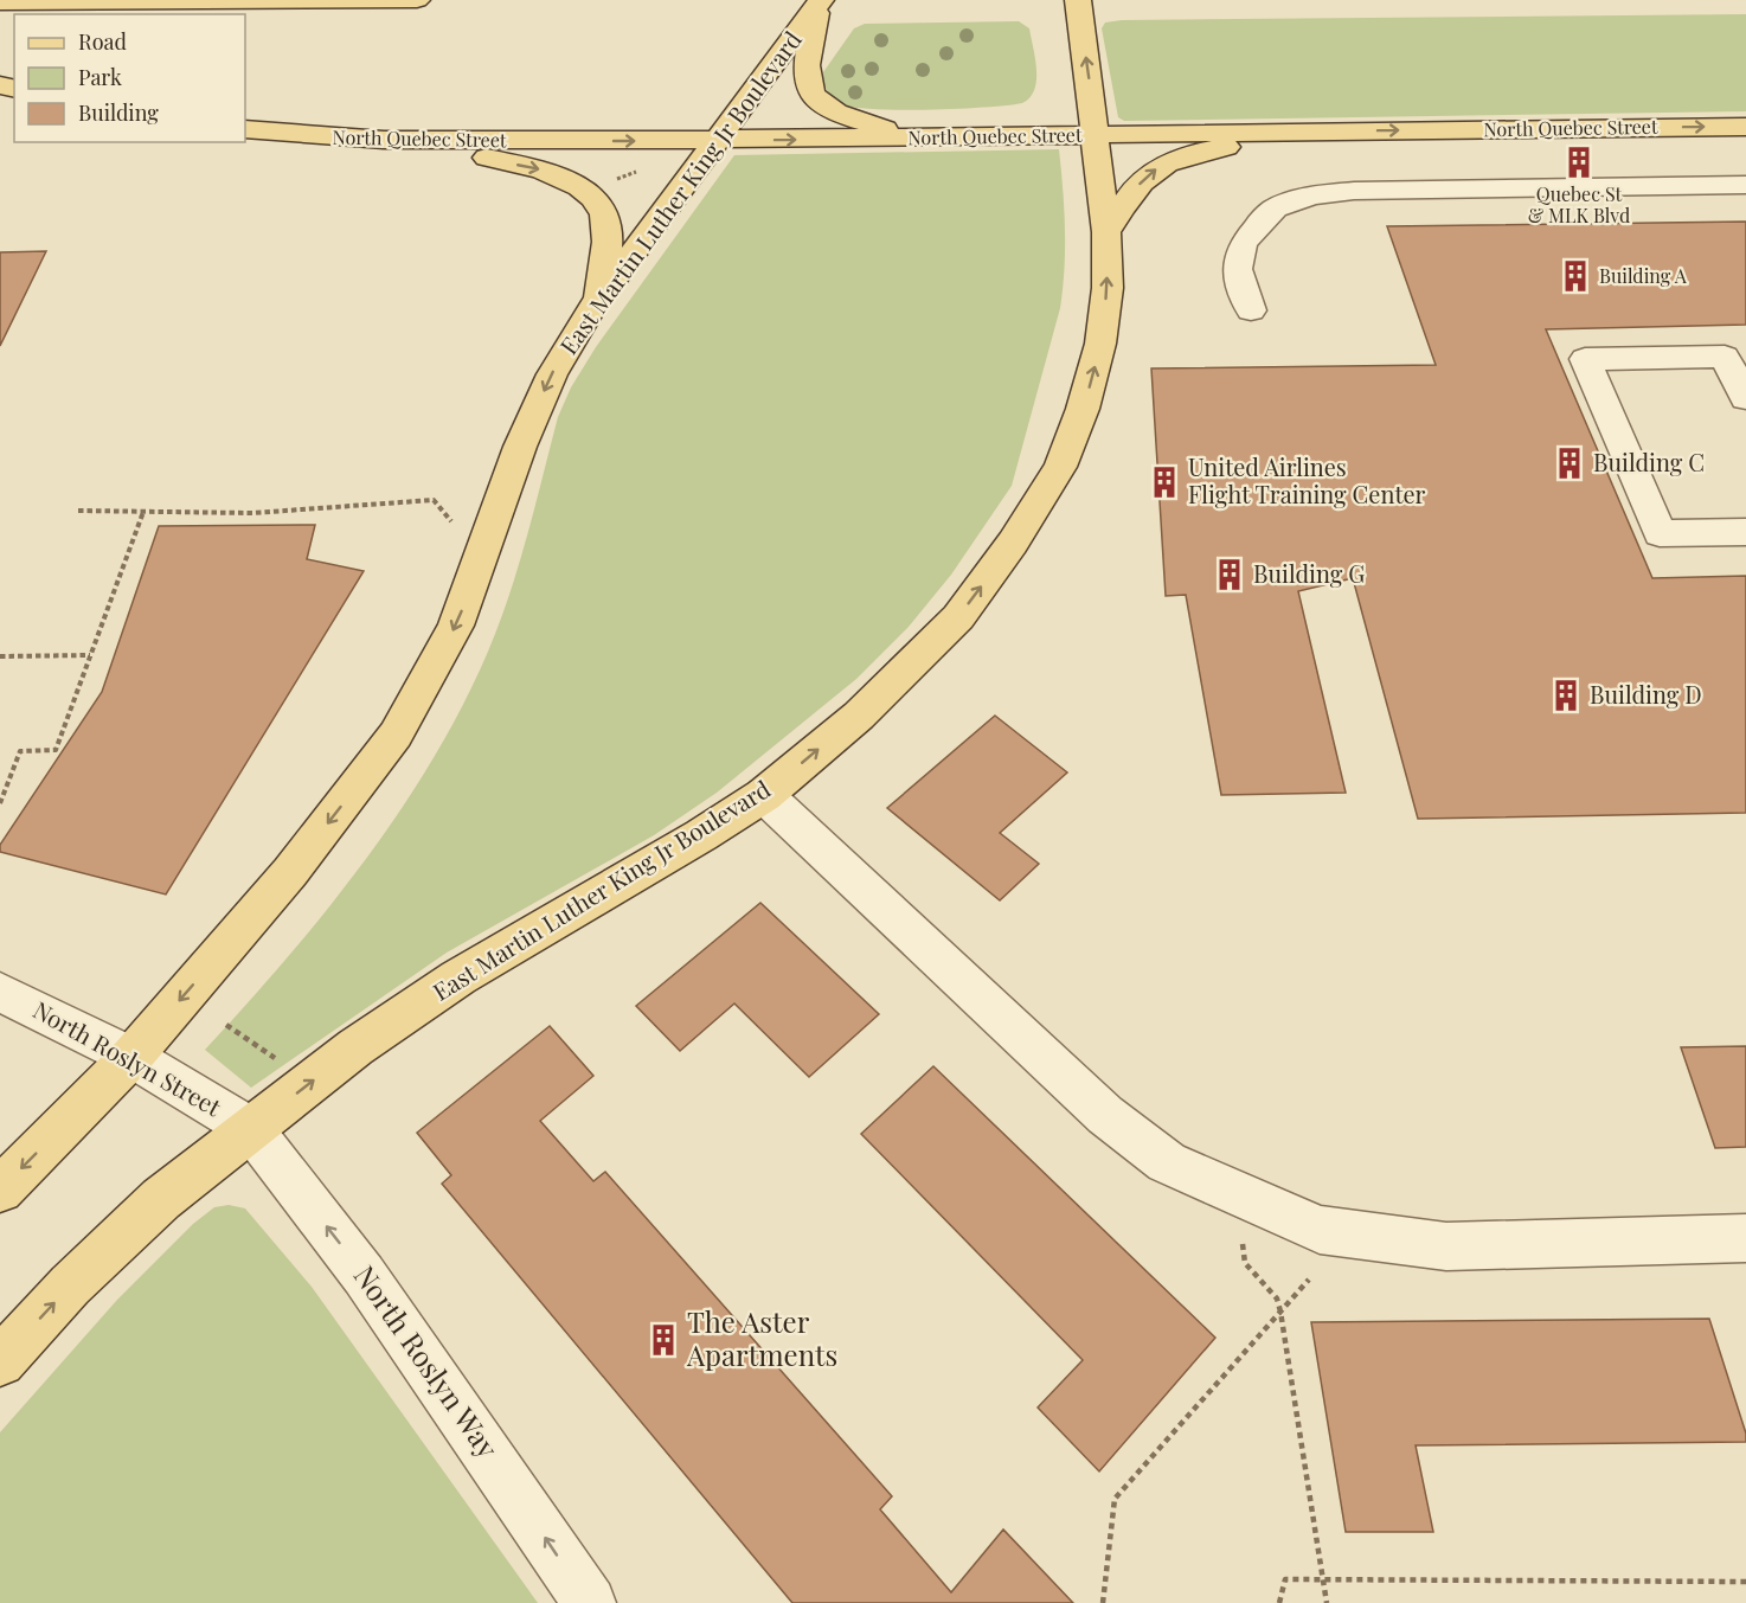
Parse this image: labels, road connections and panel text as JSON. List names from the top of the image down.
{
  "streets": {
    "main road": ["North Quebec Street", "East Martin Luther King Jr Boulevard"],
    "street": ["North Roslyn Street", "North Roslyn Way"]
  },
  "crossings": [
    ["North Quebec Street", "East Martin Luther King Jr Boulevard"],
    ["East Martin Luther King Jr Boulevard", "North Roslyn Street"],
    ["East Martin Luther King Jr Boulevard", "North Roslyn Way"],
    ["North Roslyn Street", "North Roslyn Way"]
  ],
  "one_way": ["North Quebec Street", "North Roslyn Way"],
  "places": {
    "building": [
      "Quebec St & MLK Blvd",
      "Building A",
      "Building C",
      "United Airlines Flight Training Center",
      "Building G",
      "Building D",
      "The Aster Apartments"
    ]
  },
  "legend": ["Road", "Park", "Building"]
}
